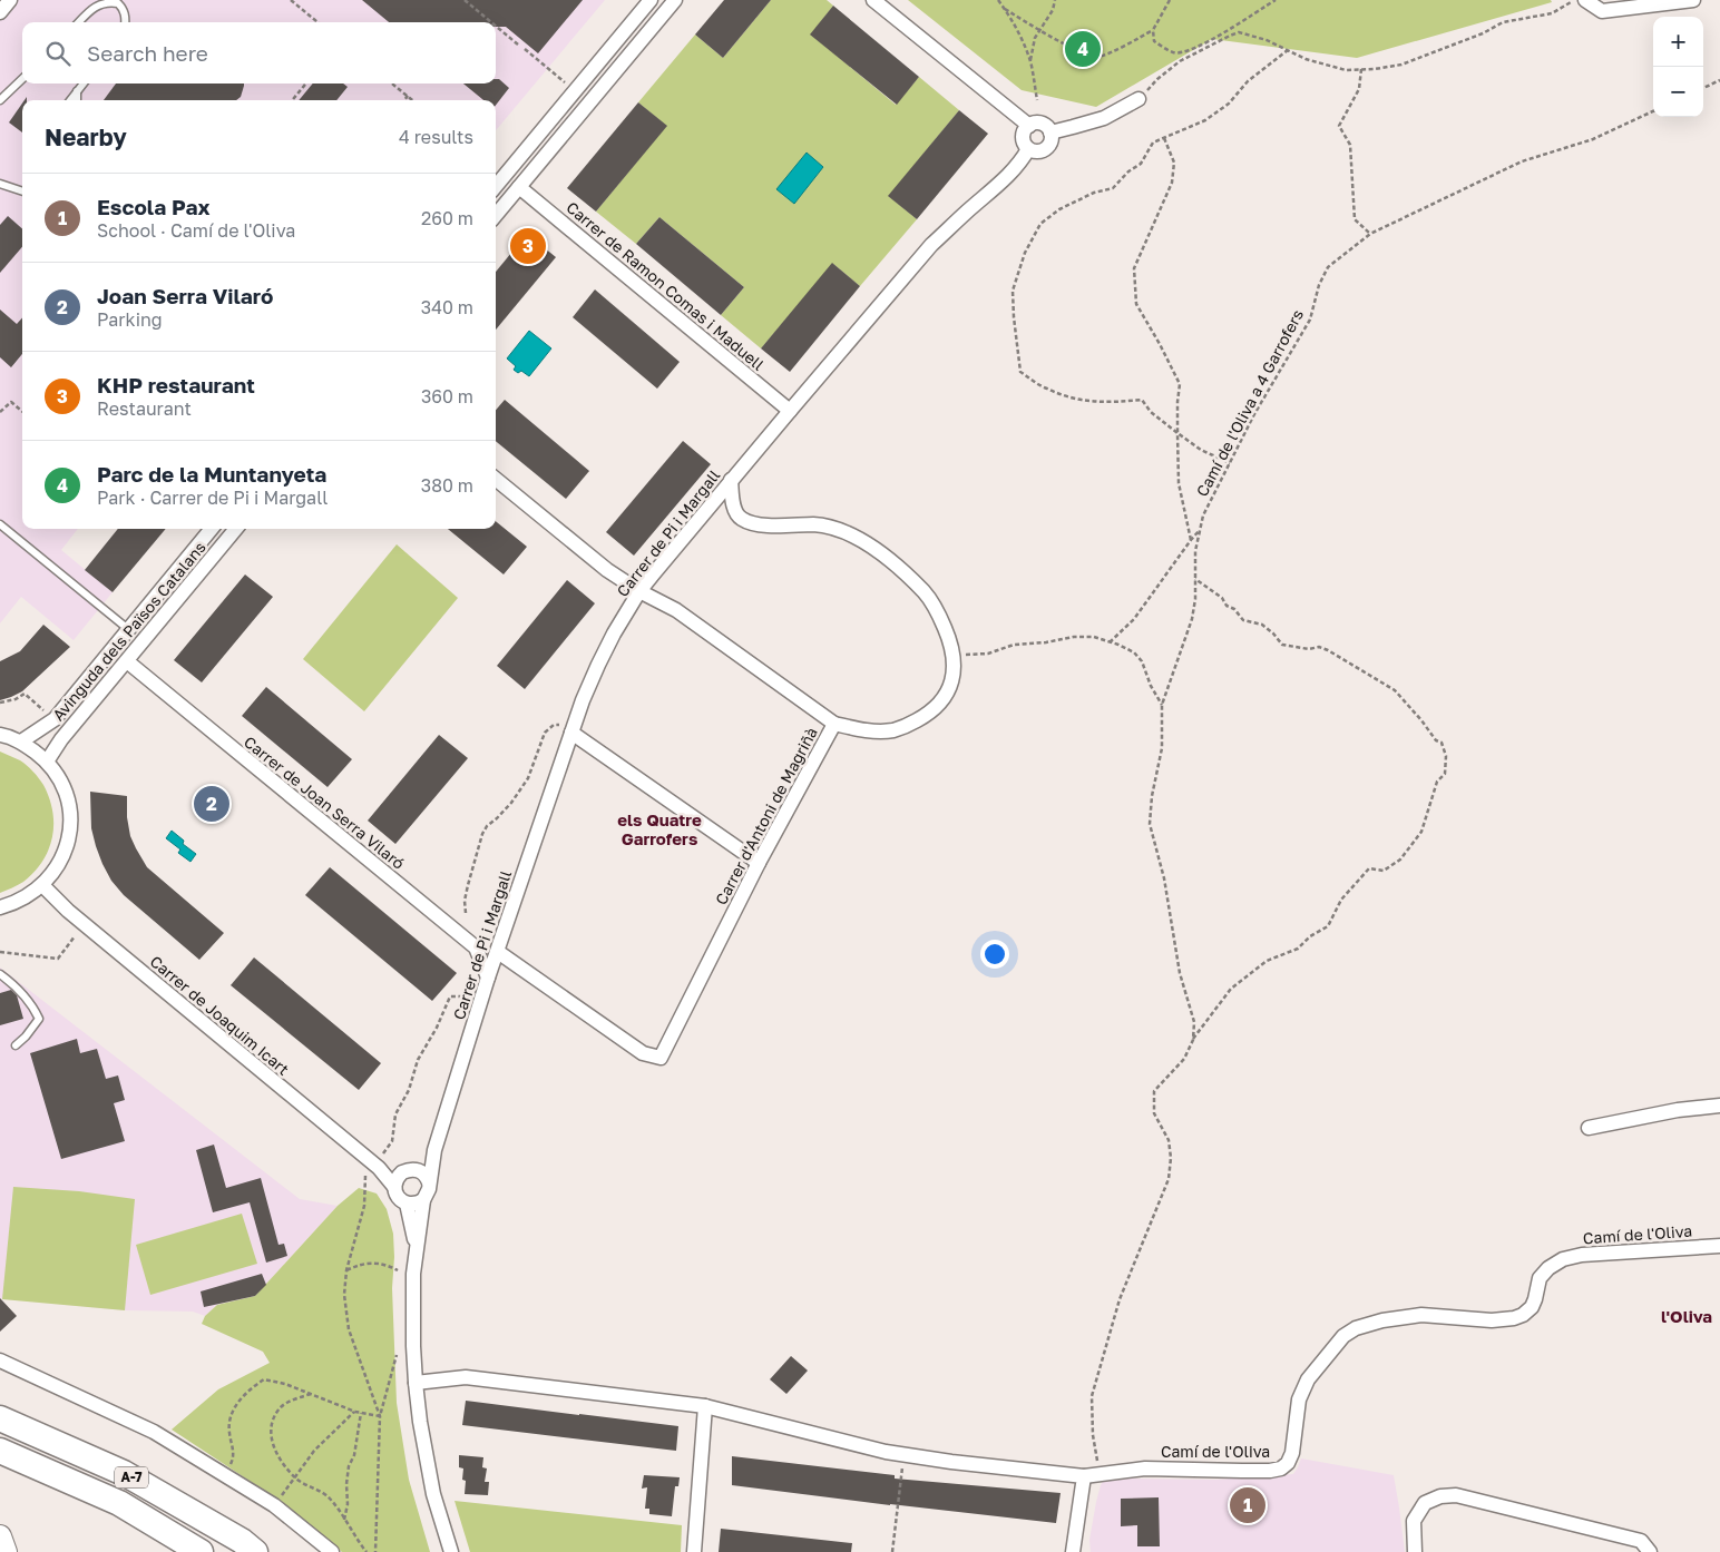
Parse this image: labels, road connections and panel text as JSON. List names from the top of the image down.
{
  "streets": {
    "highway": ["A-7"],
    "street": [
      "Carrer de Ramon Comas i Maduell",
      "Carrer de Pi i Margall",
      "Avinguda dels Països Catalans",
      "Carrer de Joan Serra Vilaró",
      "Carrer d'Antoni de Magriñà",
      "Carrer de Joaquim Icart",
      "Camí de l'Oliva"
    ],
    "path": ["Camí de l'Oliva a 4 Garrofers"]
  },
  "crossings": [
    ["Carrer de Ramon Comas i Maduell", "Carrer de Pi i Margall"],
    ["Carrer de Pi i Margall", "Carrer de Joan Serra Vilaró"],
    ["Carrer de Pi i Margall", "Carrer d'Antoni de Magriñà"],
    ["Carrer de Pi i Margall", "Carrer de Joaquim Icart"],
    ["Carrer de Pi i Margall", "Camí de l'Oliva"],
    ["Avinguda dels Països Catalans", "Carrer de Joan Serra Vilaró"]
  ],
  "districts": ["els Quatre Garrofers", "l'Oliva"],
  "page": {
    "map_buttons": ["+", "−"],
    "search": "Search here",
    "pins": [
      "4",
      "3",
      "2",
      "1"
    ],
    "heading": ["Nearby", "4 results"],
    "list": [
      {
        "mark": "1",
        "name": "Escola Pax",
        "note": "School · Camí de l'Oliva",
        "value": "260 m"
      },
      {
        "mark": "2",
        "name": "Joan Serra Vilaró",
        "note": "Parking",
        "value": "340 m"
      },
      {
        "mark": "3",
        "name": "KHP restaurant",
        "note": "Restaurant",
        "value": "360 m"
      },
      {
        "mark": "4",
        "name": "Parc de la Muntanyeta",
        "note": "Park · Carrer de Pi i Margall",
        "value": "380 m"
      }
    ]
  }
}
